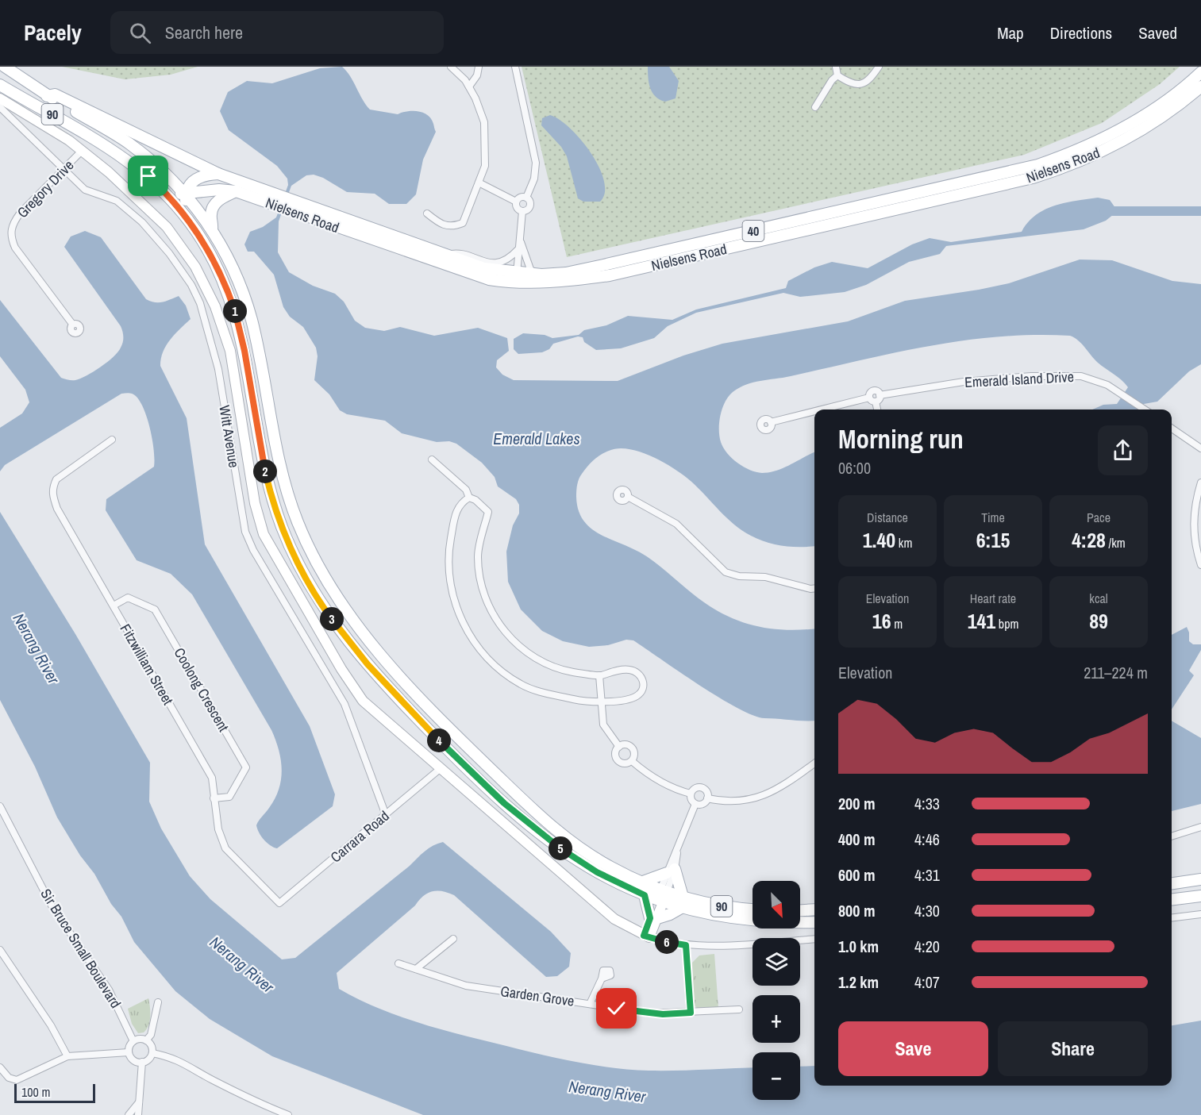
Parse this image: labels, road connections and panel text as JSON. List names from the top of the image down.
{
  "streets": {
    "main road": ["90", "Nielsens Road", "40"],
    "street": [
      "Gregory Drive",
      "Emerald Island Drive",
      "Witt Avenue",
      "Fitzwilliam Street",
      "Coolong Crescent",
      "Carrara Road",
      "Sir Bruce Small Boulevard",
      "Garden Grove"
    ]
  },
  "crossings": [
    ["90", "Nielsens Road"],
    ["Gregory Drive", "Witt Avenue"],
    ["Witt Avenue", "Carrara Road"],
    ["Fitzwilliam Street", "Coolong Crescent"],
    ["Fitzwilliam Street", "Carrara Road"]
  ],
  "water": ["Emerald Lakes", "Nerang River"],
  "scale_bar": "100 m",
  "north": "bottom right",
  "page": {
    "header": "Pacely",
    "search": "Search here",
    "nav": ["Map", "Directions", "Saved"],
    "pins": [
      "1",
      "2",
      "3",
      "4",
      "5",
      "6"
    ],
    "heading": ["Morning run", "06:00"],
    "stats": [
      ["Distance", "1.40 km"],
      ["Time", "6:15"],
      ["Pace", "4:28 /km"],
      ["Elevation", "16 m"],
      ["Heart rate", "141 bpm"],
      ["kcal", "89"]
    ],
    "chart": ["Elevation", "211–224 m"],
    "list": [
      {
        "name": "200 m",
        "note": "4:33"
      },
      {
        "name": "400 m",
        "note": "4:46"
      },
      {
        "name": "600 m",
        "note": "4:31"
      },
      {
        "name": "800 m",
        "note": "4:30"
      },
      {
        "name": "1.0 km",
        "note": "4:20"
      },
      {
        "name": "1.2 km",
        "note": "4:07"
      }
    ],
    "map_buttons": ["+", "−"],
    "buttons": ["Save", "Share"],
    "scale": "100 m"
  }
}
